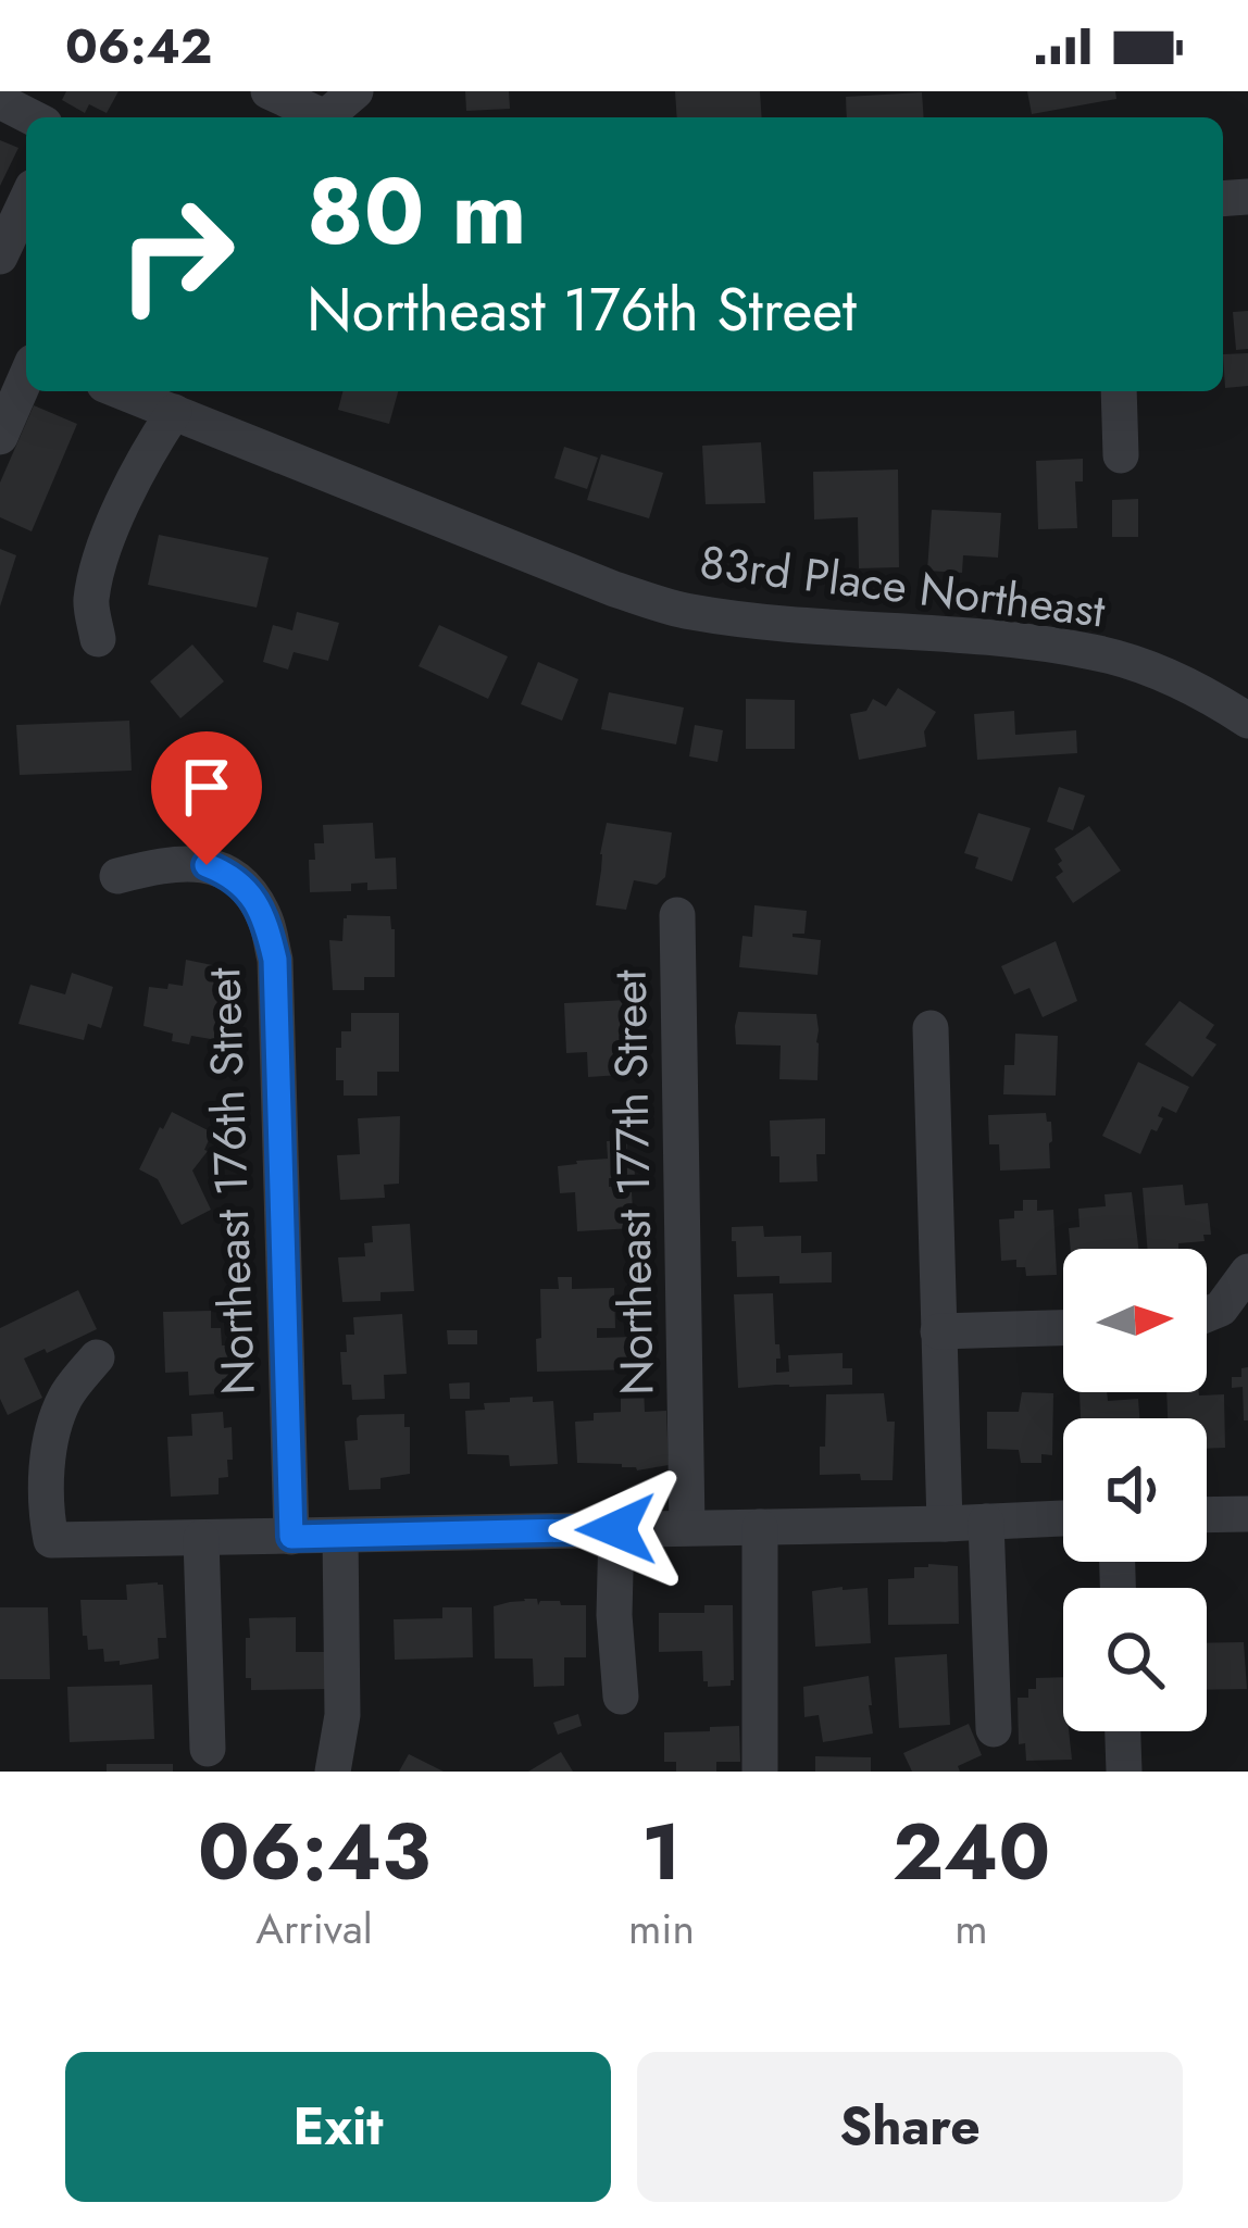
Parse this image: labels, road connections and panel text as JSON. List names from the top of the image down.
{
  "streets": {
    "street": ["83rd Place Northeast", "Northeast 176th Street", "Northeast 177th Street"]
  },
  "north": "right",
  "page": {
    "status": "06:42",
    "turn": ["80 m", "Northeast 176th Street"],
    "eta": [
      "06:43",
      "Arrival",
      "1",
      "min",
      "240",
      "m"
    ],
    "buttons": ["Exit", "Share"]
  }
}
